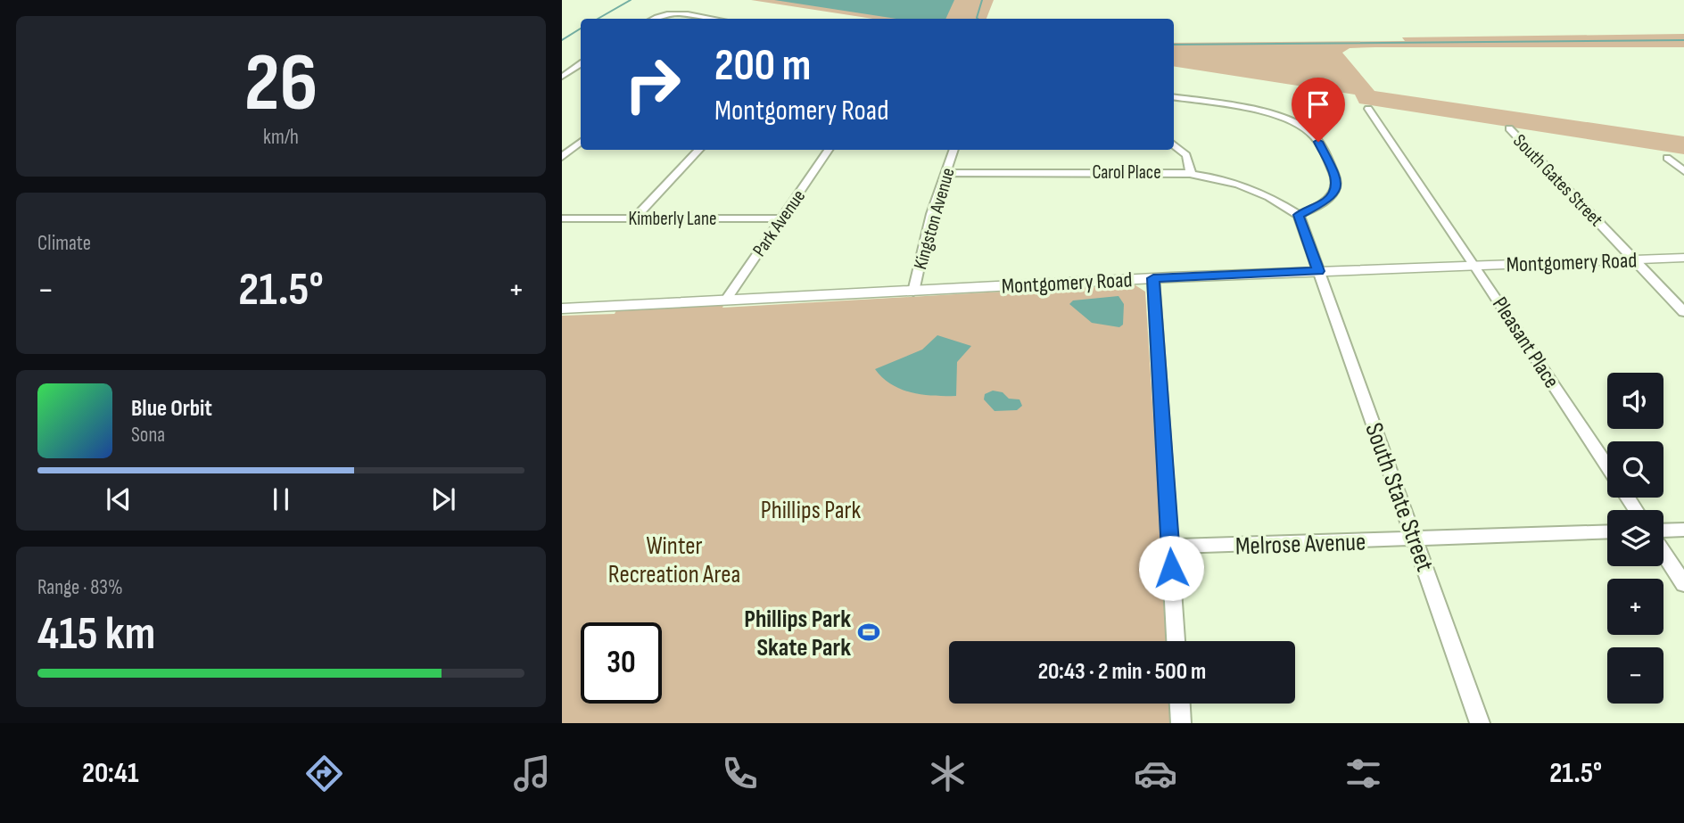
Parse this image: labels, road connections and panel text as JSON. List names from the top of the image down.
{
  "streets": {
    "street": [
      "Carol Place",
      "South Gates Street",
      "Kimberly Lane",
      "Kingston Avenue",
      "Park Avenue",
      "Montgomery Road",
      "Pleasant Place",
      "South State Street",
      "Melrose Avenue"
    ]
  },
  "crossings": [
    ["Carol Place", "Kingston Avenue"],
    ["Carol Place", "South State Street"],
    ["South Gates Street", "Montgomery Road"],
    ["Kimberly Lane", "Park Avenue"],
    ["Kingston Avenue", "Montgomery Road"],
    ["Park Avenue", "Montgomery Road"],
    ["Montgomery Road", "Pleasant Place"],
    ["Montgomery Road", "South State Street"],
    ["South State Street", "Melrose Avenue"]
  ],
  "parks": ["Phillips Park", "Winter Recreation Area"],
  "places": {
    "sports": ["Phillips Park Skate Park"]
  },
  "page": {
    "tile": [
      ["26", "km/h"],
      "Climate",
      ["Range · 83%", "415 km"]
    ],
    "turn": ["200 m", "Montgomery Road"],
    "heat": ["−", "21.5°", "+"],
    "map_buttons": ["+", "−"],
    "song": ["Blue Orbit", "Sona"],
    "limit": "30",
    "trip": "20:43 · 2 min · 500 m",
    "tabs": ["20:41", "21.5°"]
  }
}
